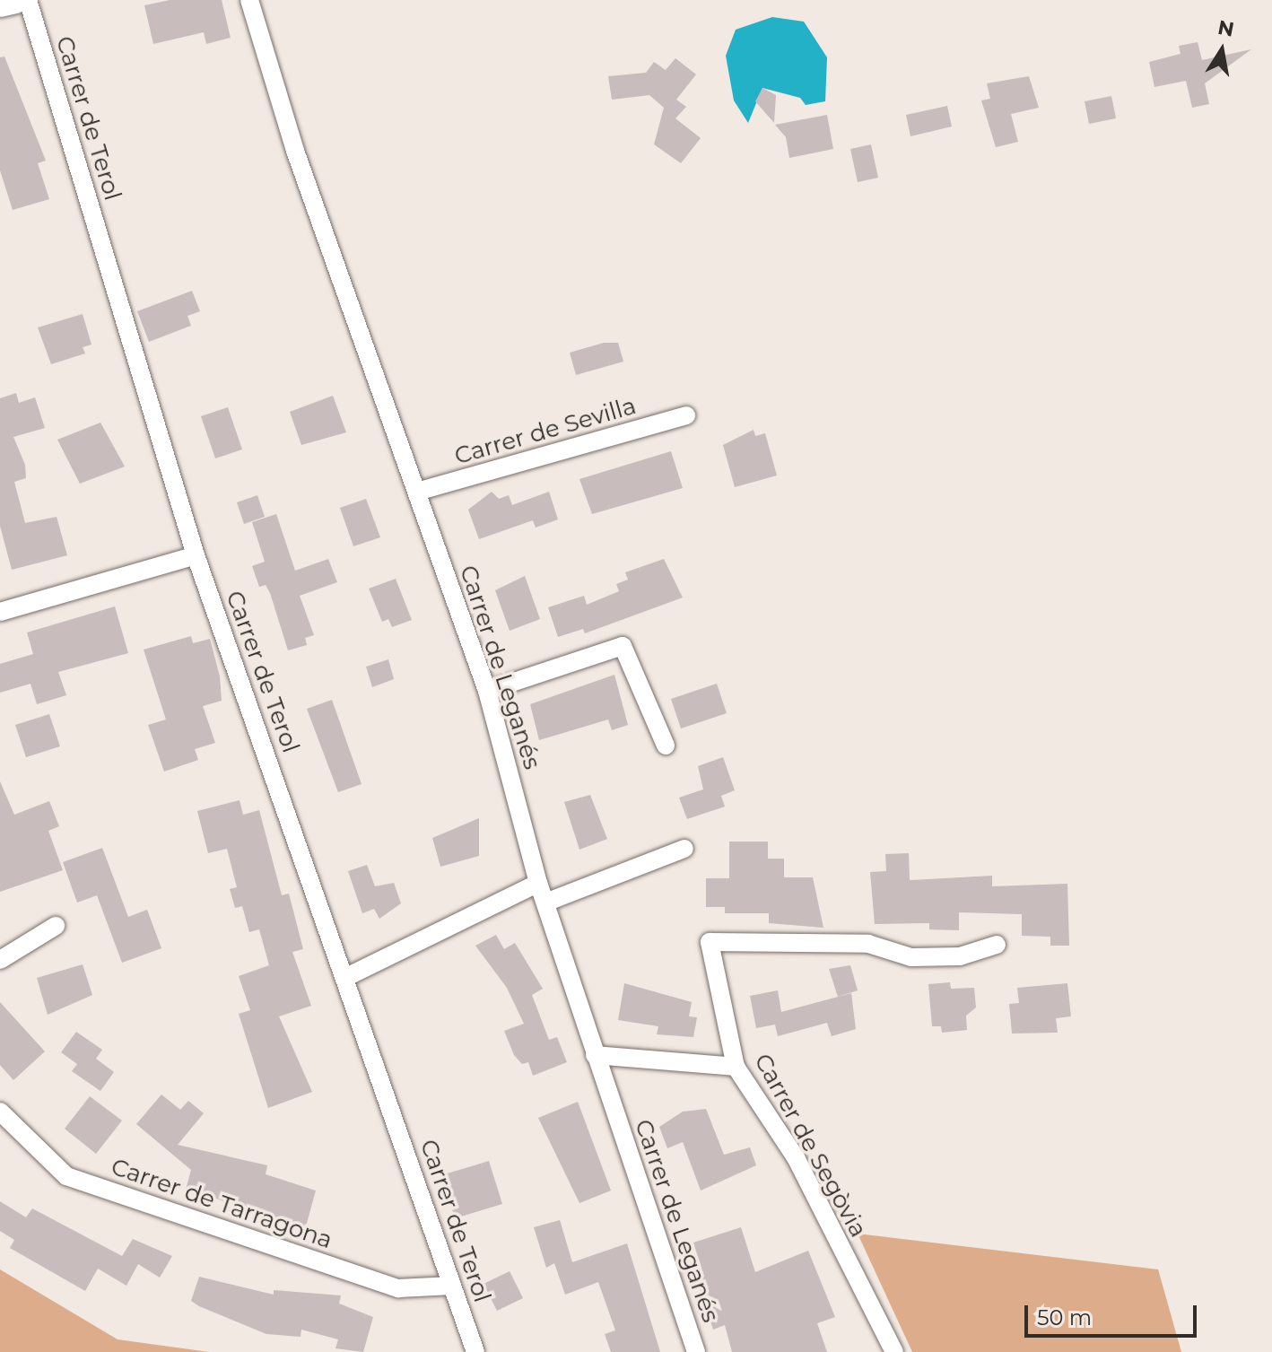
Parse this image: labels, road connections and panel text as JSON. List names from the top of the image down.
{
  "streets": {
    "street": [
      "Carrer de Terol",
      "Carrer de Sevilla",
      "Carrer de Leganés",
      "Carrer de Segòvia",
      "Carrer de Tarragona"
    ]
  },
  "crossings": [
    ["Carrer de Terol", "Carrer de Tarragona"],
    ["Carrer de Sevilla", "Carrer de Leganés"]
  ],
  "scale_bar": "50 m",
  "north": "top"
}
